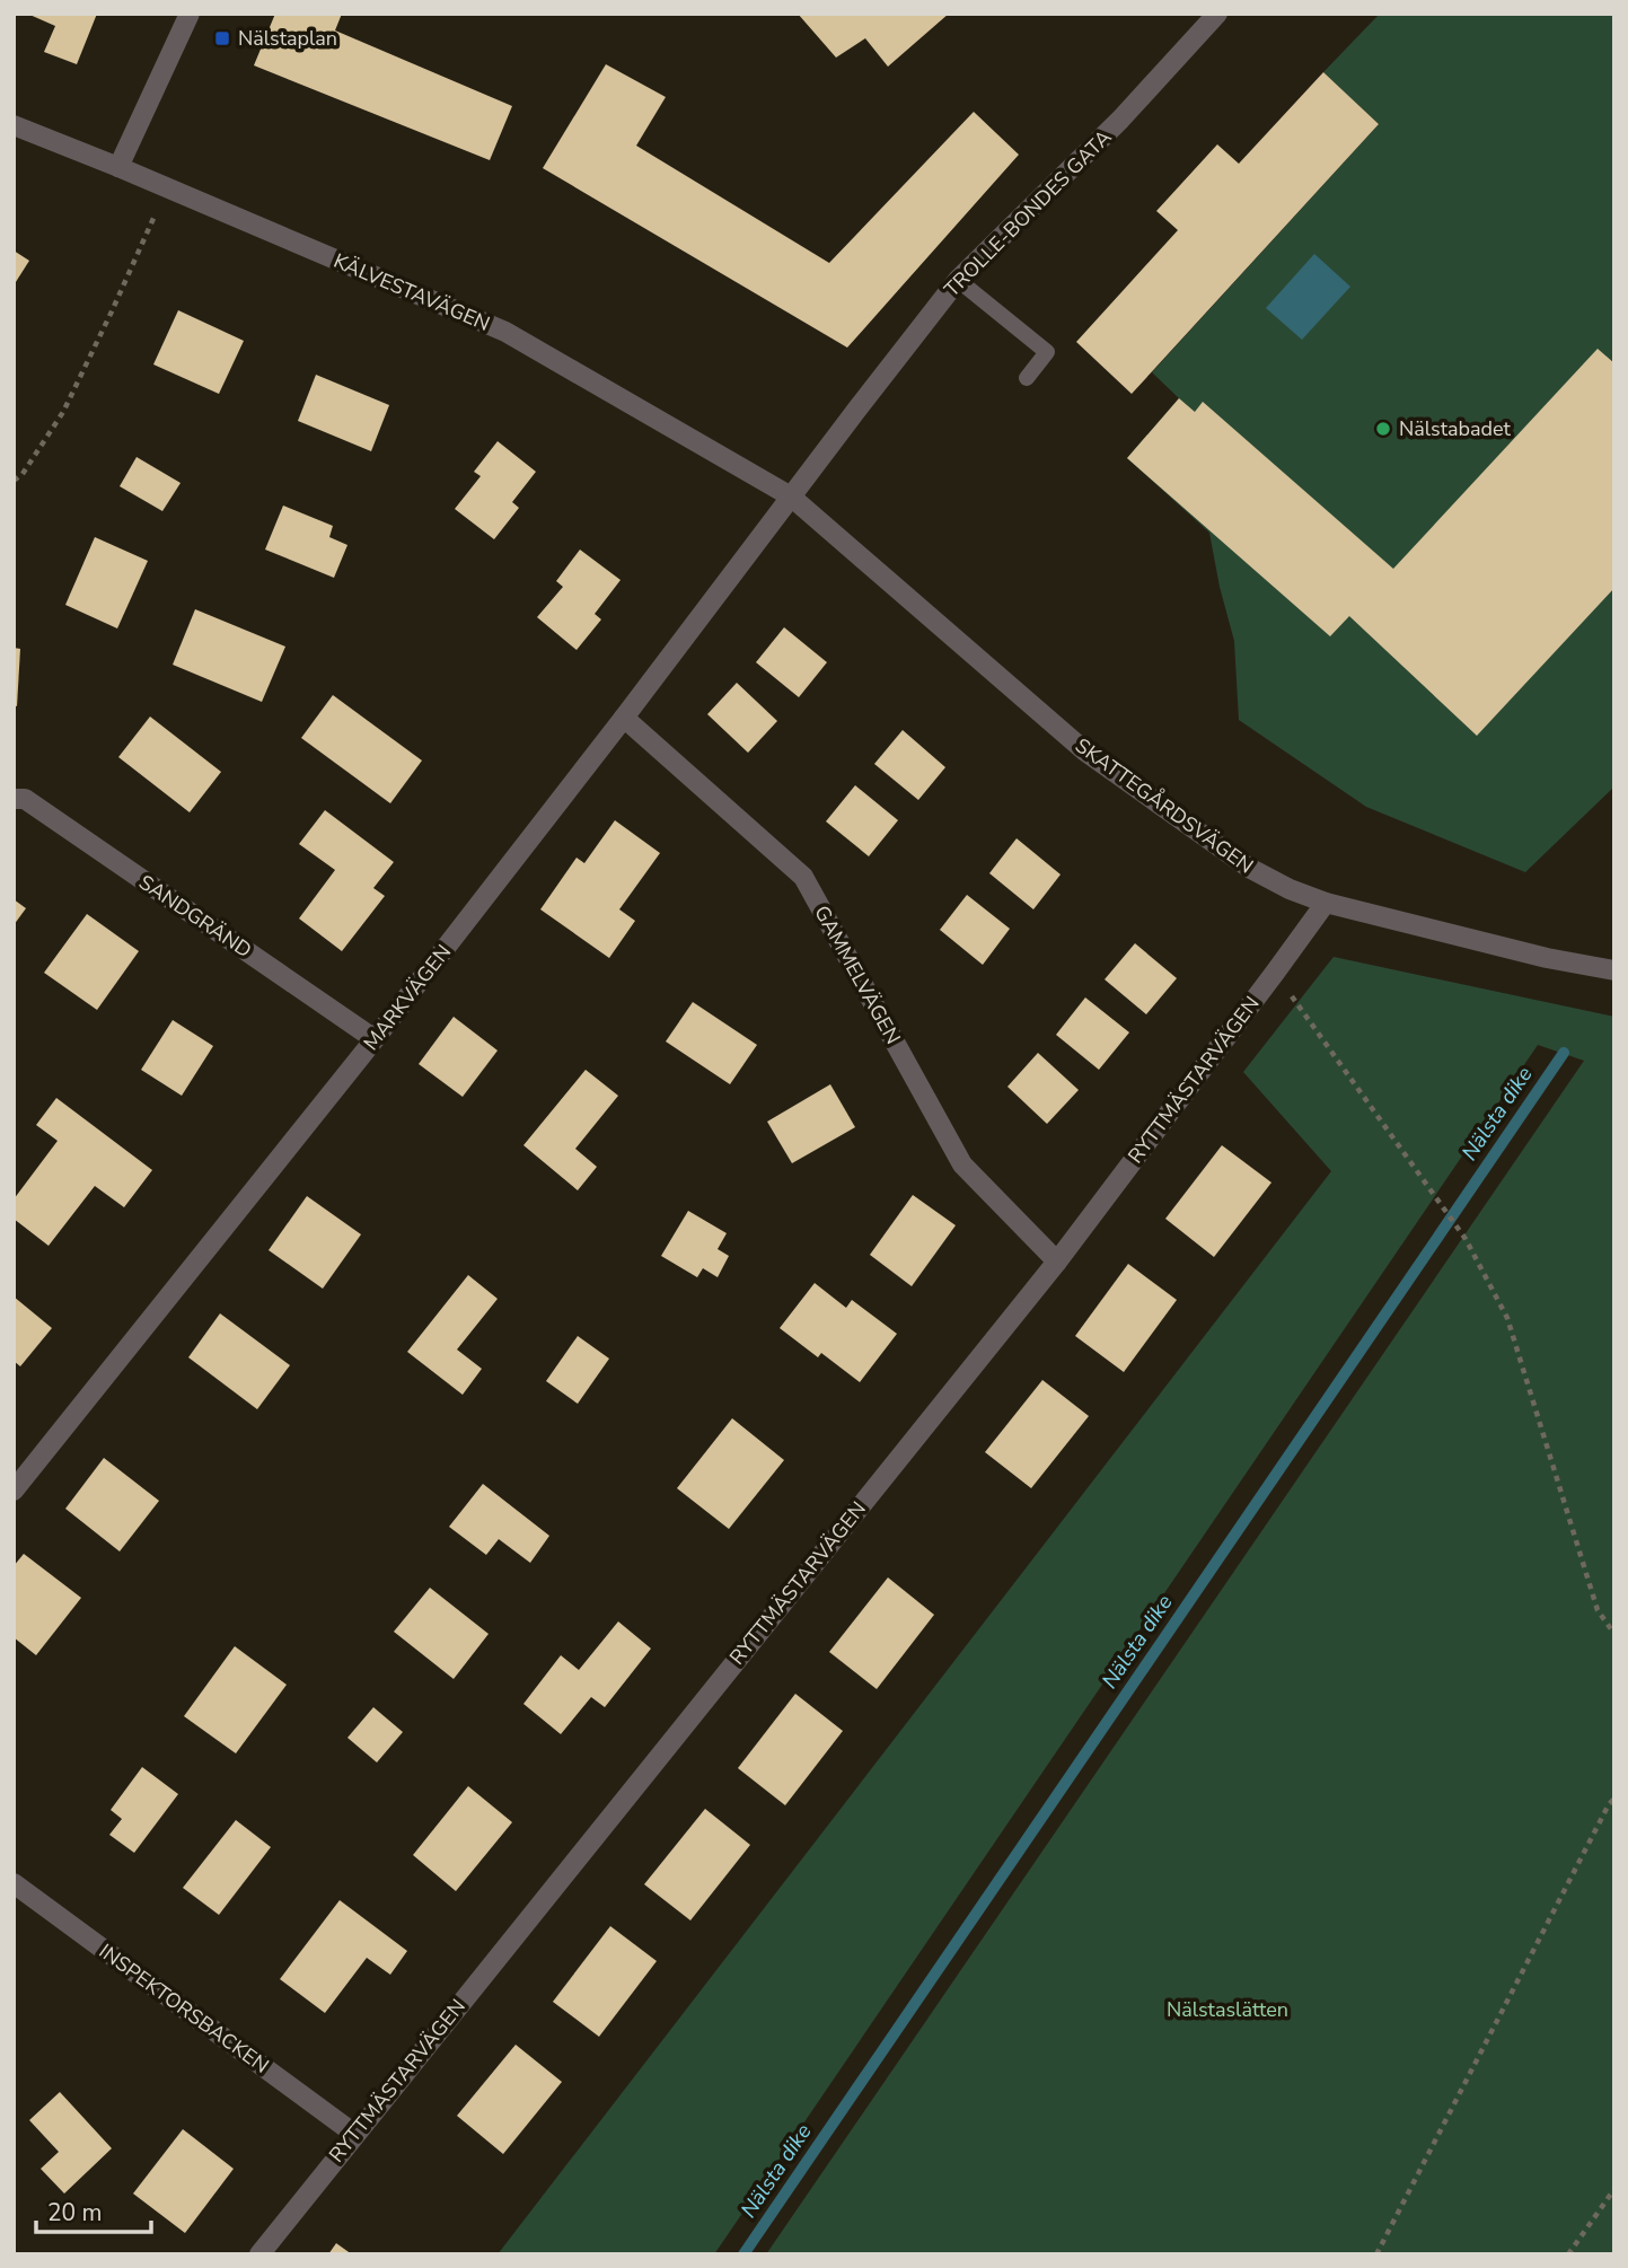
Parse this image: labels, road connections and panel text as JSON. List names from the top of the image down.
{
  "streets": {
    "street": [
      "TROLLE-BONDES GATA",
      "KÄLVESTAVÄGEN",
      "SKATTEGÅRDSVÄGEN",
      "SANDGRÄND",
      "GAMMELVÄGEN",
      "MARKVÄGEN",
      "RYTTMÄSTARVÄGEN",
      "INSPEKTORSBACKEN"
    ]
  },
  "crossings": [
    ["TROLLE-BONDES GATA", "KÄLVESTAVÄGEN"],
    ["TROLLE-BONDES GATA", "SKATTEGÅRDSVÄGEN"],
    ["TROLLE-BONDES GATA", "MARKVÄGEN"],
    ["KÄLVESTAVÄGEN", "SKATTEGÅRDSVÄGEN"],
    ["KÄLVESTAVÄGEN", "MARKVÄGEN"],
    ["SKATTEGÅRDSVÄGEN", "MARKVÄGEN"],
    ["SKATTEGÅRDSVÄGEN", "RYTTMÄSTARVÄGEN"],
    ["SANDGRÄND", "MARKVÄGEN"],
    ["GAMMELVÄGEN", "MARKVÄGEN"],
    ["GAMMELVÄGEN", "RYTTMÄSTARVÄGEN"],
    ["RYTTMÄSTARVÄGEN", "INSPEKTORSBACKEN"]
  ],
  "water": ["Nälsta dike"],
  "parks": ["Nälstaslätten"],
  "places": {
    "transit": ["Nälstaplan"],
    "other": ["Nälstabadet"]
  },
  "scale_bar": "20 m"
}
